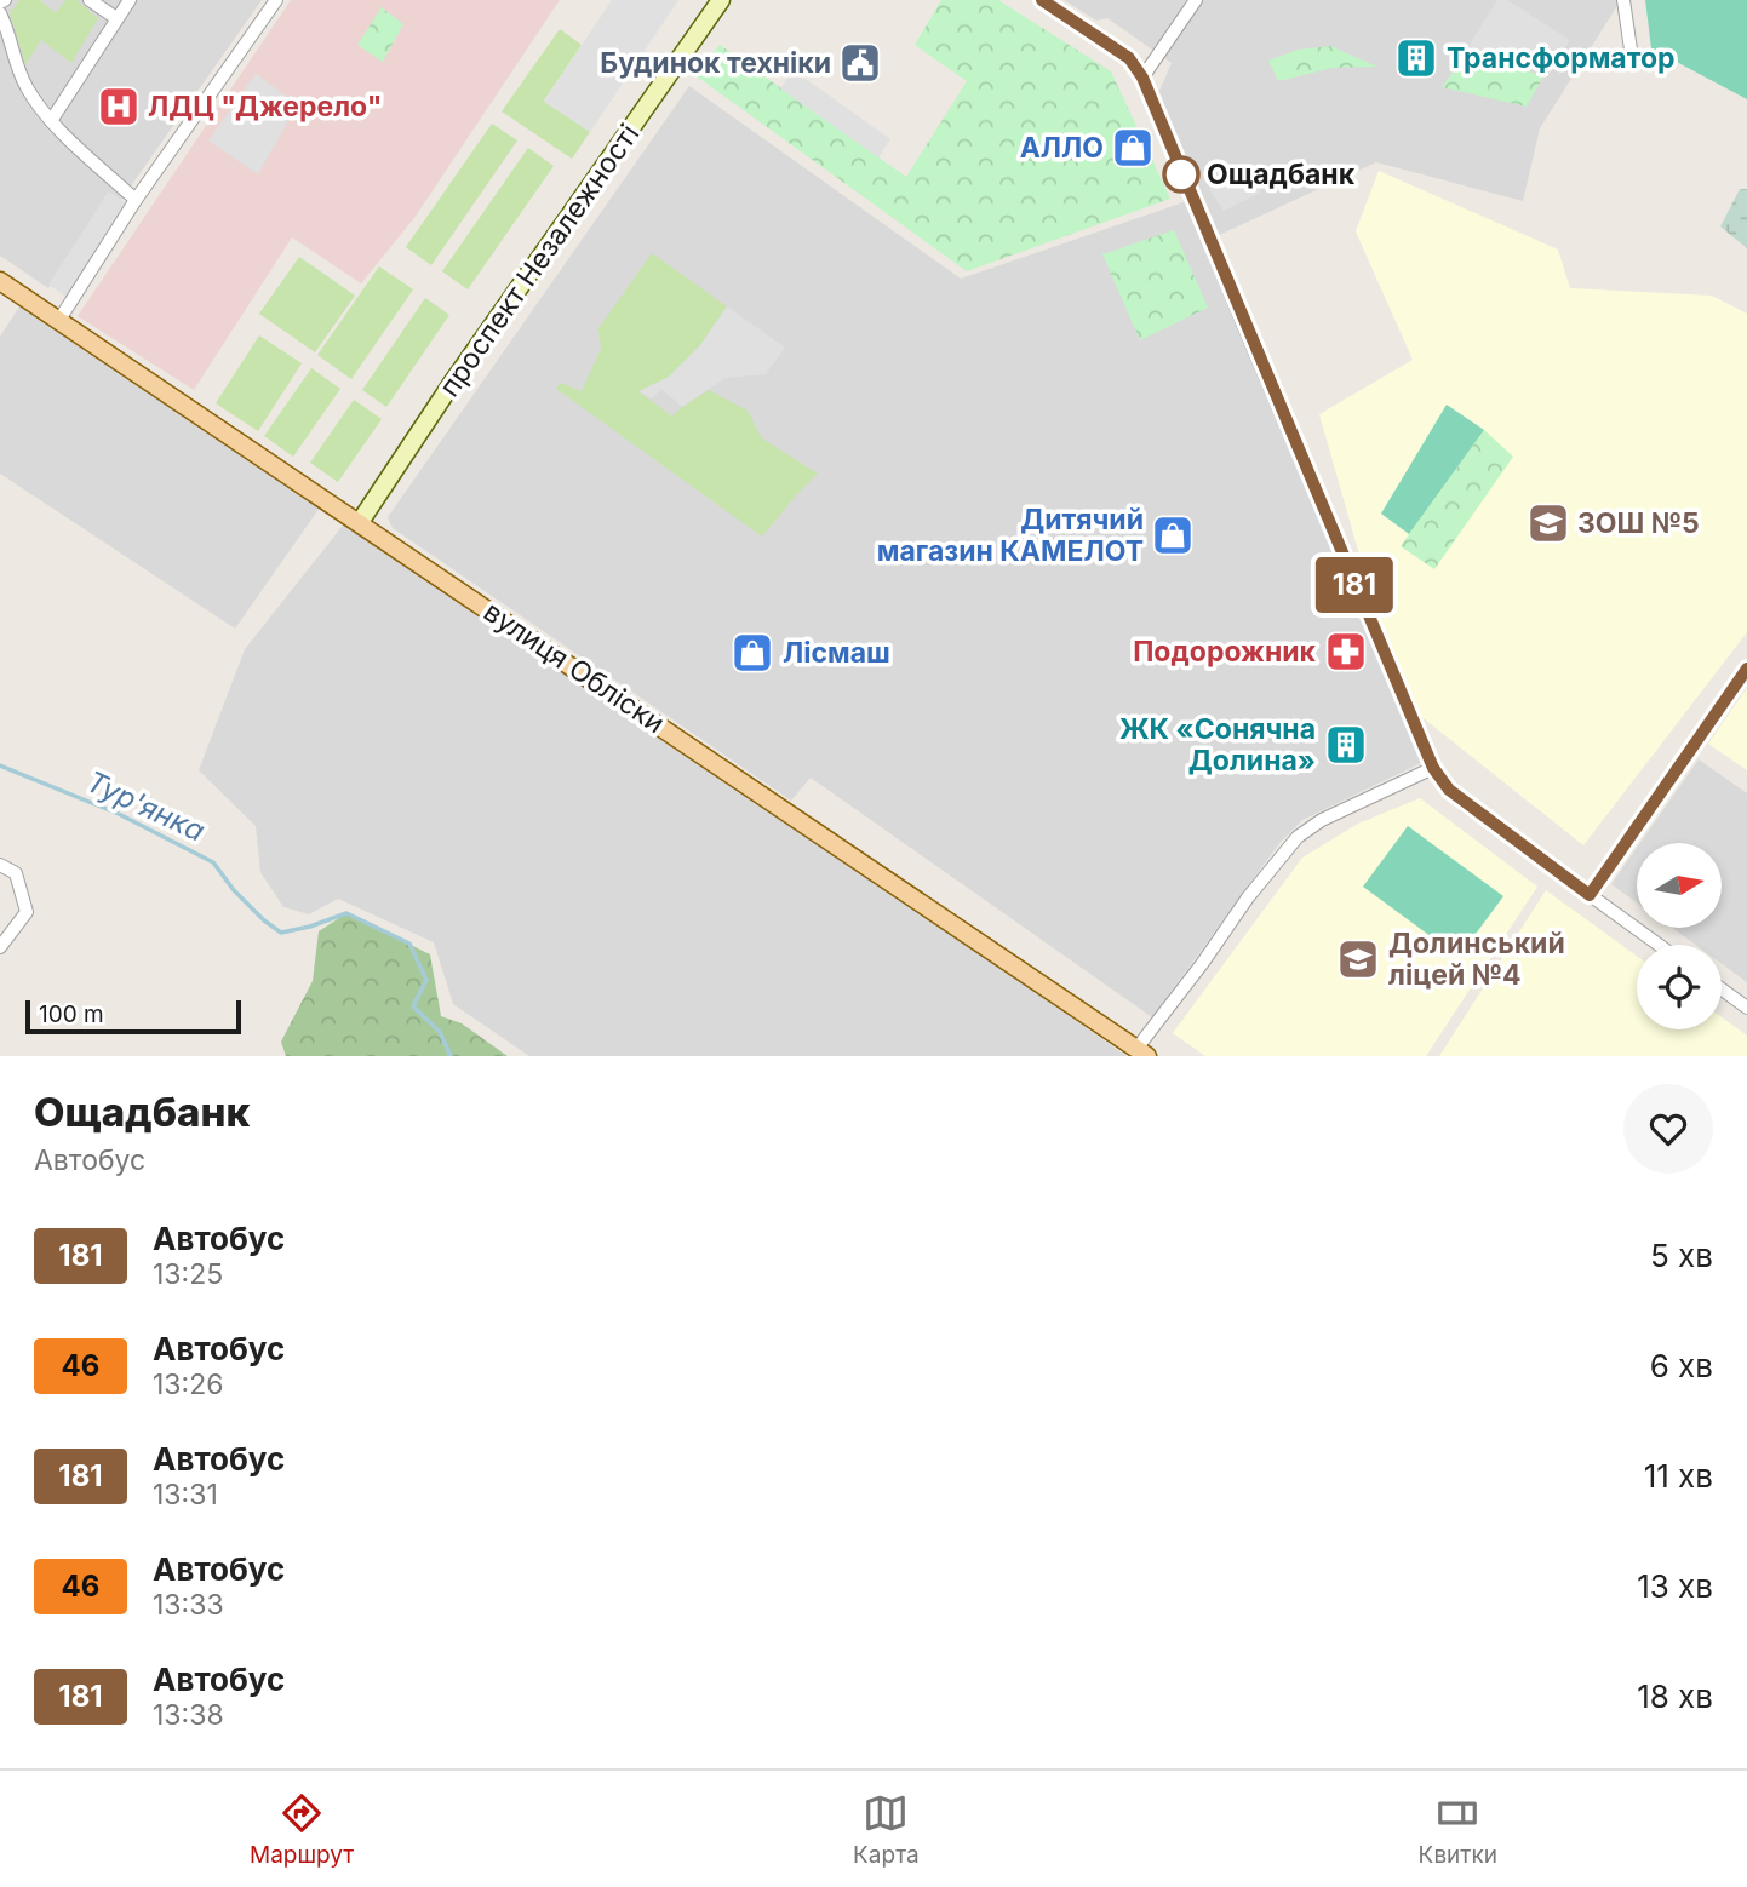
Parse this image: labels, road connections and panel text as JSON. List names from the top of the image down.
{
  "streets": {
    "main road": ["проспект Незалежності", "вулиця Обліски"]
  },
  "crossings": [
    ["проспект Незалежності", "вулиця Обліски"]
  ],
  "water": ["Тур'янка"],
  "places": {
    "building": ["Трансформатор", "ЖК «Сонячна Долина»"],
    "public building": ["Будинок техніки"],
    "hospital": ["ЛДЦ \"Джерело\""],
    "shop": ["АЛЛО", "Дитячий магазин КАМЕЛОТ", "Лісмаш"],
    "other": ["Ощадбанк"],
    "school or university": ["ЗОШ №5", "Долинський ліцей №4"],
    "pharmacy": ["Подорожник"]
  },
  "lines": ["bus line 181"],
  "scale_bar": "100 m",
  "north": "right",
  "page": {
    "on_map": "181",
    "scale": "100 m",
    "heading": ["Ощадбанк", "Автобус"],
    "list": [
      {
        "mark": "181",
        "name": "Автобус",
        "note": "13:25",
        "value": "5 хв"
      },
      {
        "mark": "46",
        "name": "Автобус",
        "note": "13:26",
        "value": "6 хв"
      },
      {
        "mark": "181",
        "name": "Автобус",
        "note": "13:31",
        "value": "11 хв"
      },
      {
        "mark": "46",
        "name": "Автобус",
        "note": "13:33",
        "value": "13 хв"
      },
      {
        "mark": "181",
        "name": "Автобус",
        "note": "13:38",
        "value": "18 хв"
      }
    ],
    "tabs": ["Маршрут", "Карта", "Квитки"]
  }
}
